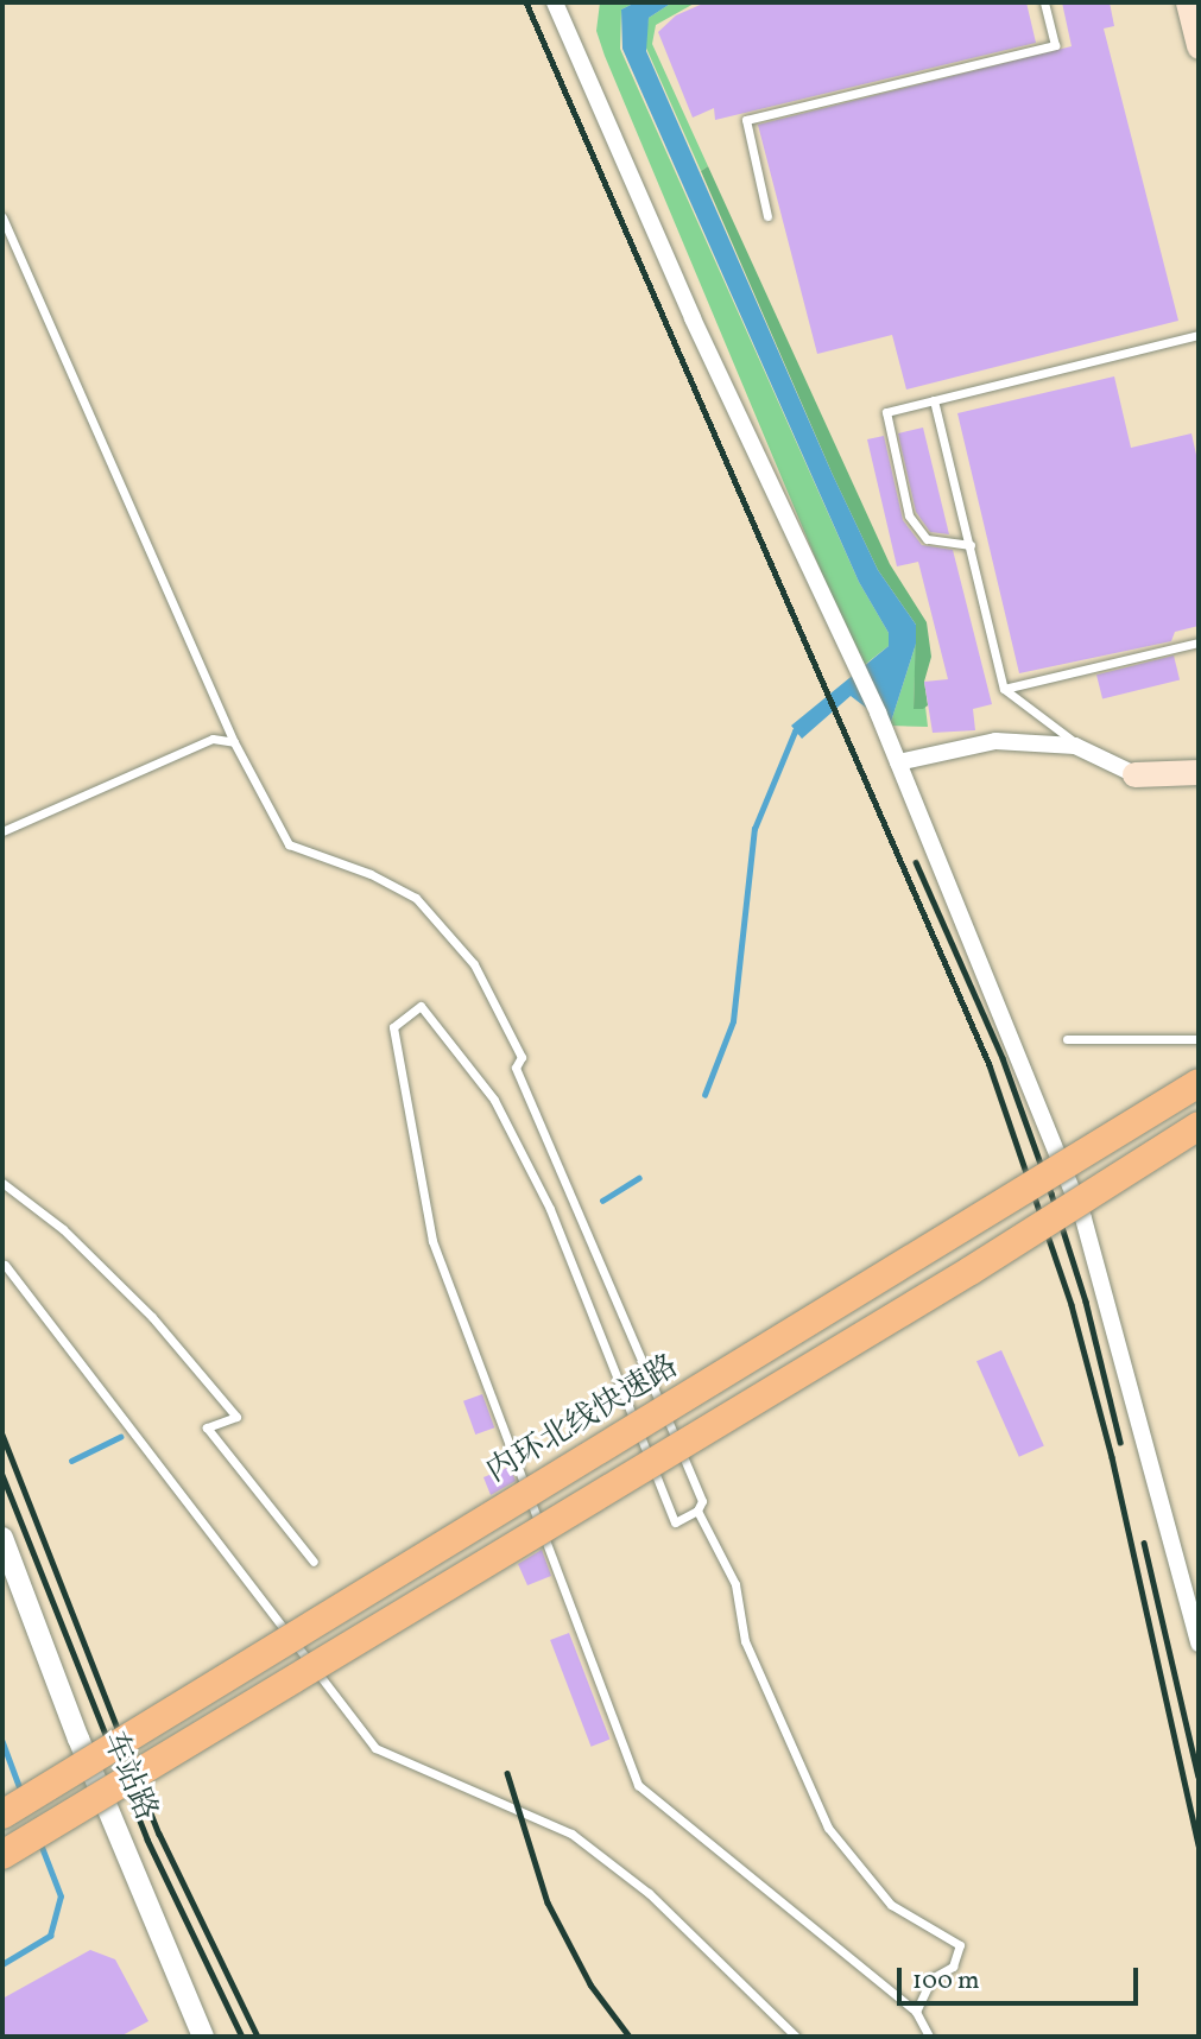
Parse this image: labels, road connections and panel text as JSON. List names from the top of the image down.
{
  "streets": {
    "highway": ["内环北线快速路"],
    "street": ["车站路"]
  },
  "scale_bar": "100 m"
}
